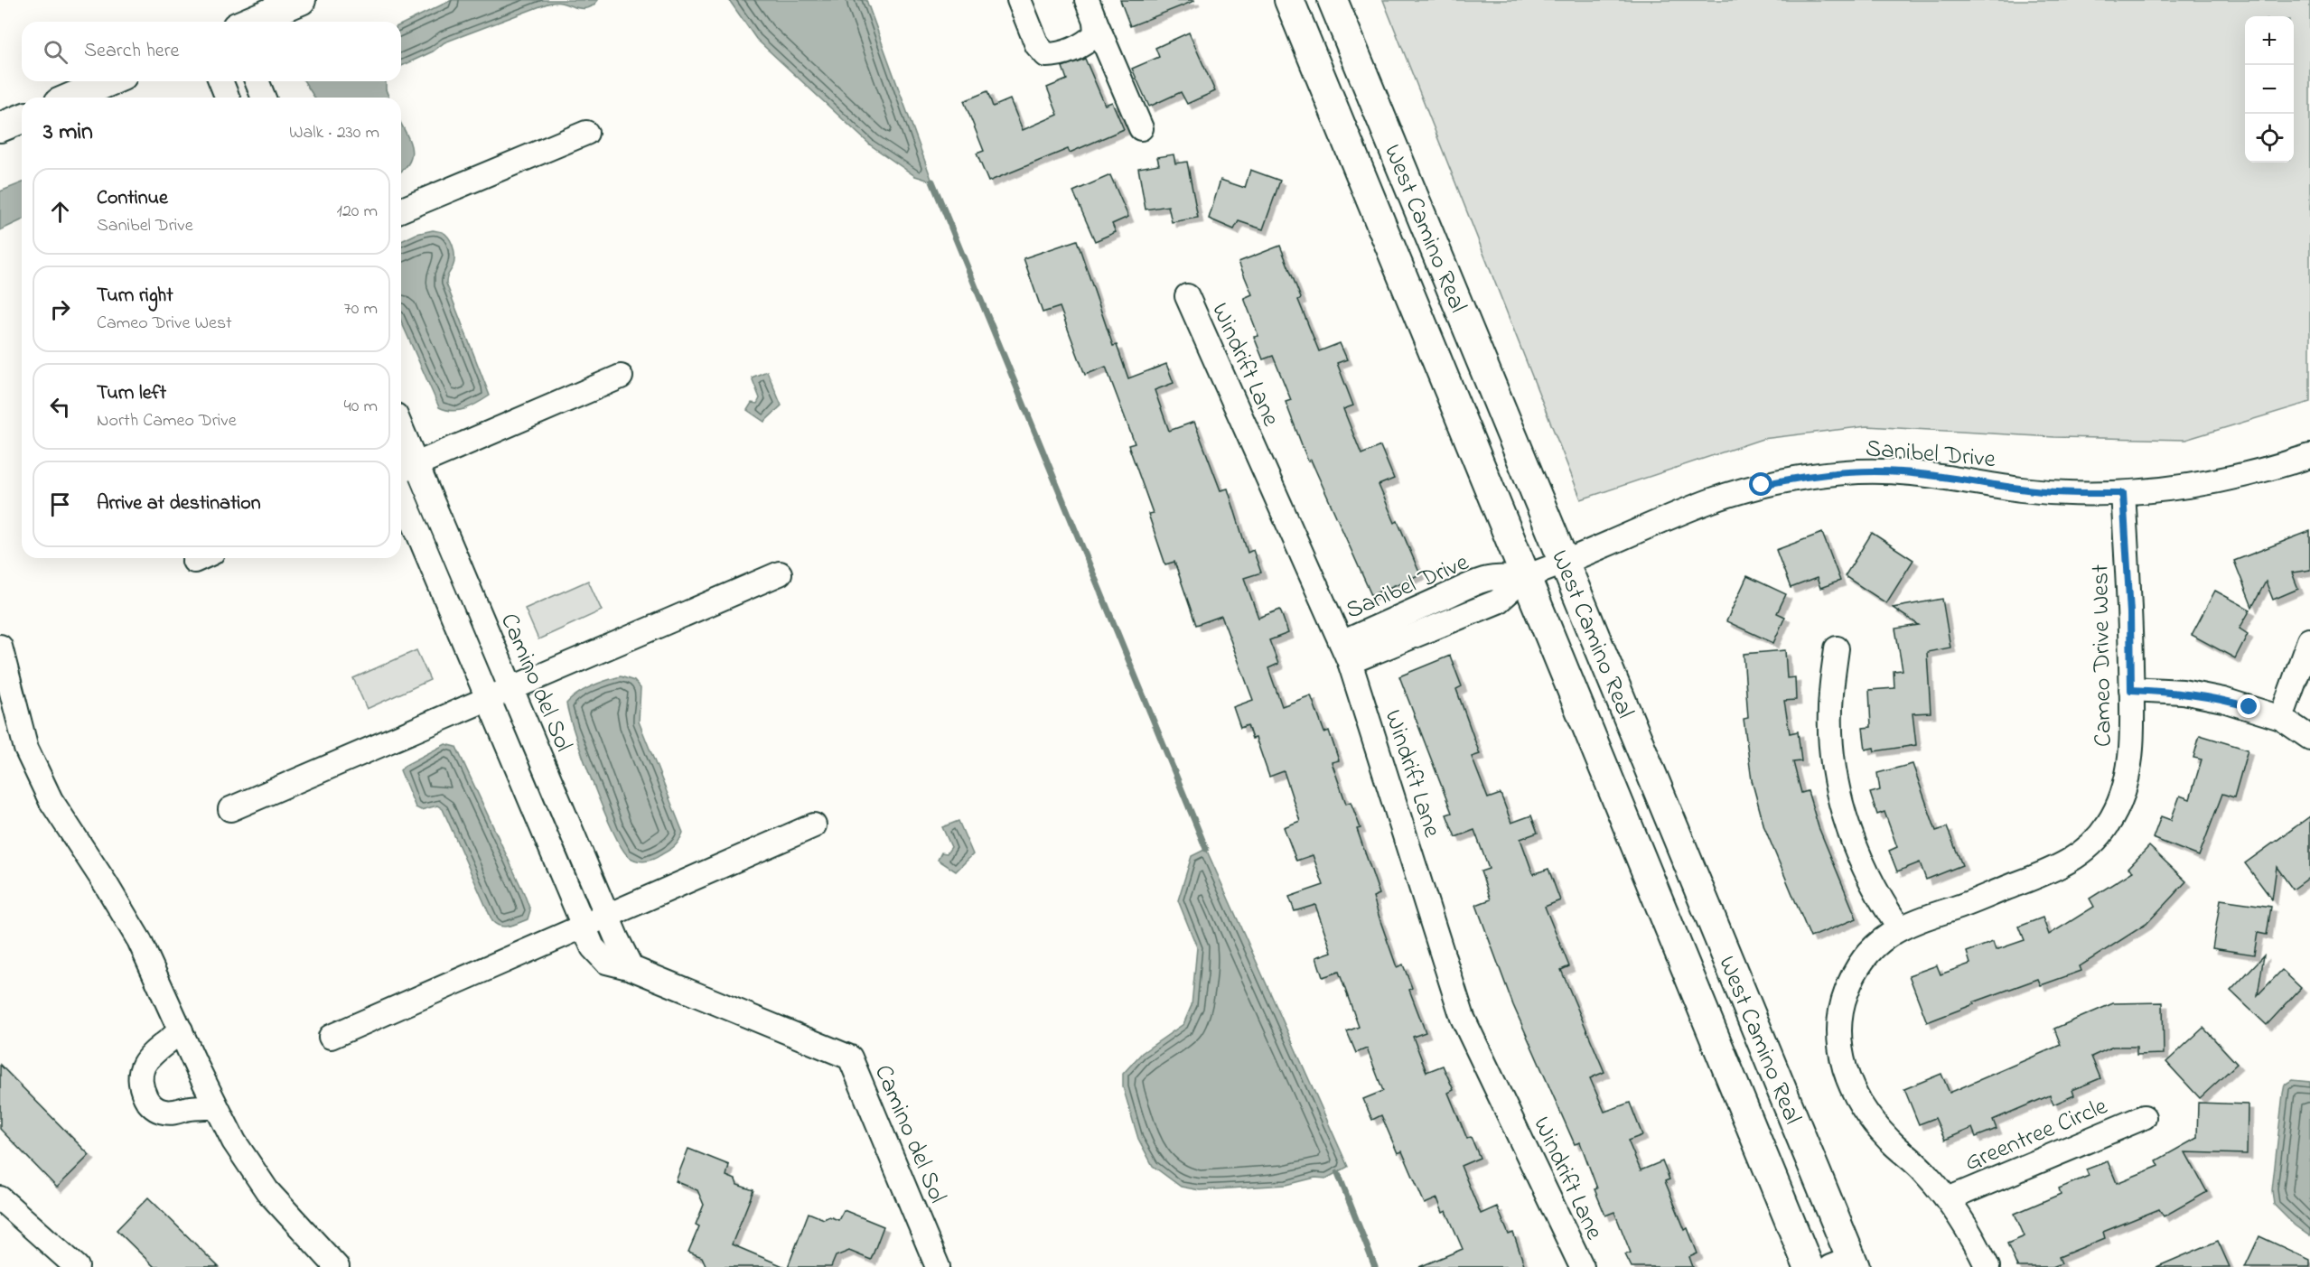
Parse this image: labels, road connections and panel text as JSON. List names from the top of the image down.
{
  "streets": {
    "street": [
      "West Camino Real",
      "Windrift Lane",
      "Sanibel Drive",
      "Cameo Drive West",
      "Camino del Sol",
      "Greentree Circle"
    ]
  },
  "crossings": [
    ["West Camino Real", "Sanibel Drive"],
    ["Windrift Lane", "Sanibel Drive"],
    ["Sanibel Drive", "Cameo Drive West"],
    ["Cameo Drive West", "Greentree Circle"]
  ],
  "page": {
    "map_buttons": ["+", "−"],
    "search": "Search here",
    "heading": ["3 min", "Walk · 230 m"],
    "list": [
      ["Continue", "Sanibel Drive", "120 m"],
      ["Turn right", "Cameo Drive West", "70 m"],
      ["Turn left", "North Cameo Drive", "40 m"],
      "Arrive at destination"
    ]
  }
}
